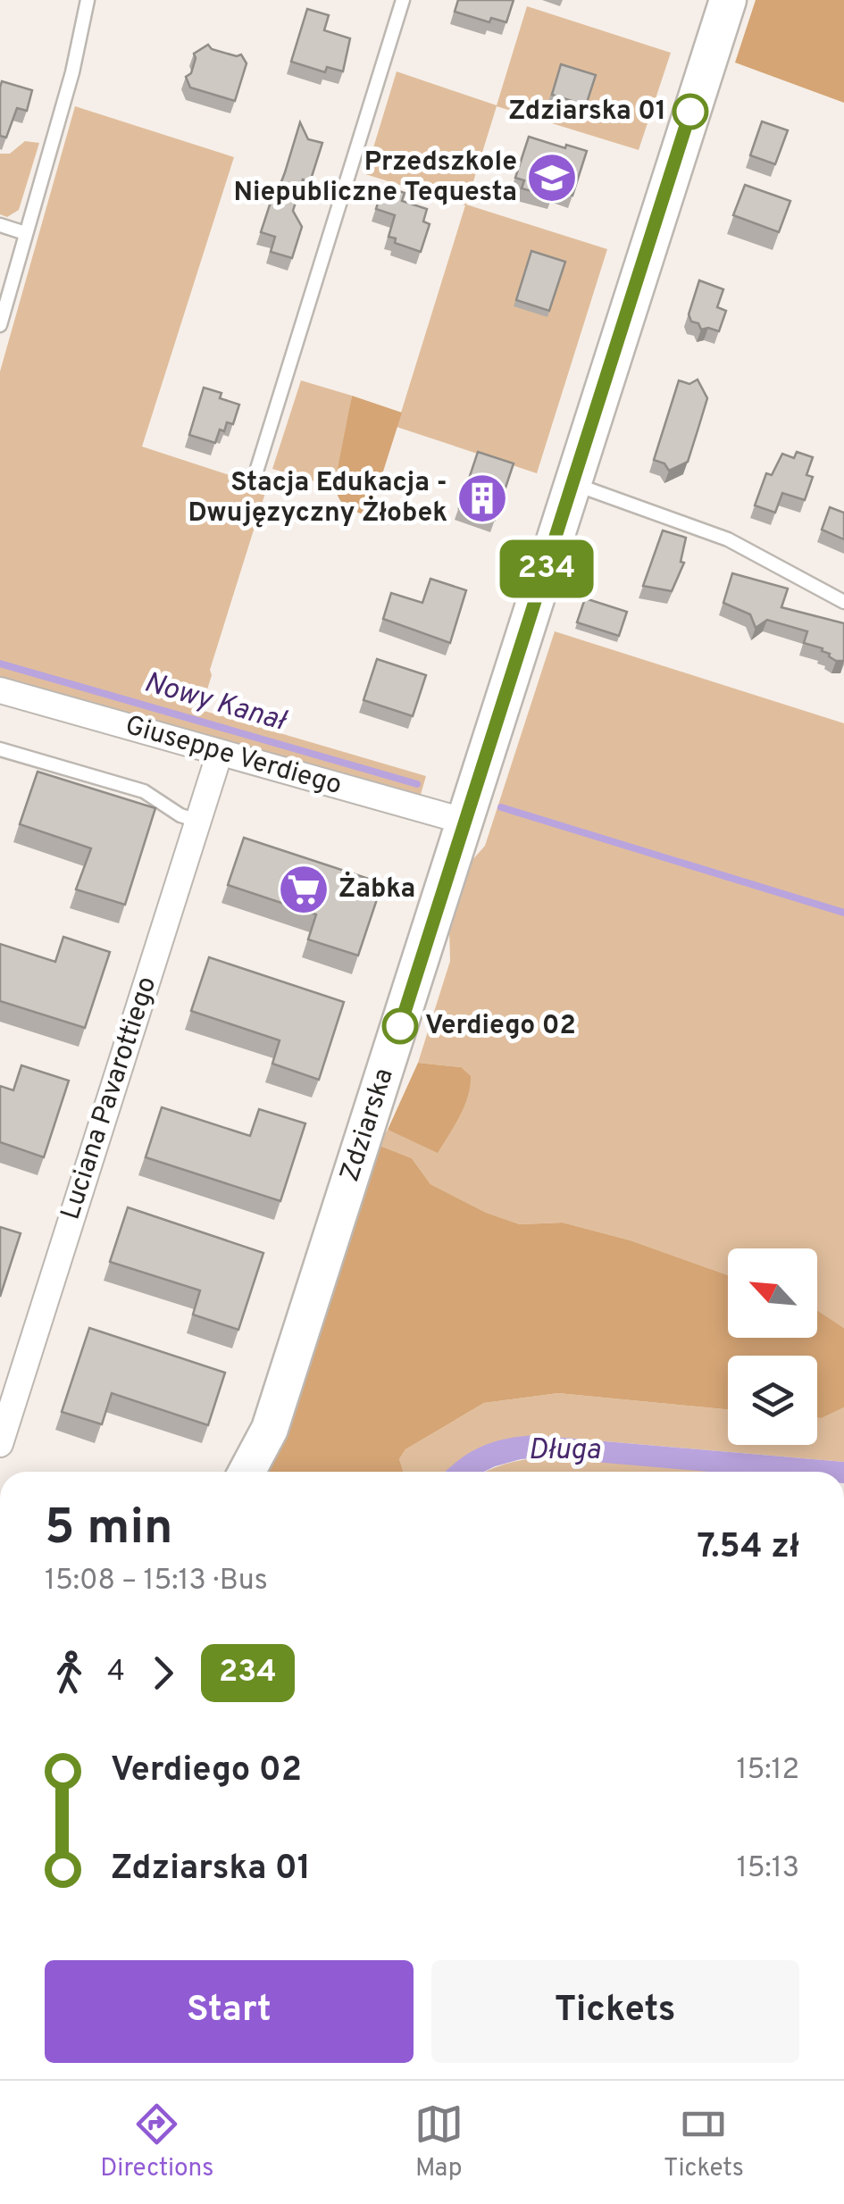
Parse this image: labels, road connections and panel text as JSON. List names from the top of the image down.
{
  "streets": {
    "street": ["Giuseppe Verdiego", "Luciana Pavarottiego", "Zdziarska"]
  },
  "crossings": [
    ["Giuseppe Verdiego", "Luciana Pavarottiego"],
    ["Giuseppe Verdiego", "Zdziarska"]
  ],
  "water": ["Nowy Kanał", "Długa"],
  "places": {
    "other": ["Zdziarska 01", "Verdiego 02"],
    "school or university": ["Przedszkole Niepubliczne Tequesta"],
    "building": ["Stacja Edukacja - Dwujęzyczny Żłobek"],
    "supermarket": ["Żabka"]
  },
  "lines": ["bus line 234"],
  "north": "top left",
  "page": {
    "on_map": "234",
    "heading": ["5 min", "15:08 – 15:13 · Bus", "7.54 zł"],
    "legs": ["4", "234"],
    "list": [
      {
        "name": "Verdiego 02",
        "value": "15:12"
      },
      {
        "name": "Zdziarska 01",
        "value": "15:13"
      }
    ],
    "buttons": ["Start", "Tickets"],
    "tabs": ["Directions", "Map", "Tickets"]
  }
}
